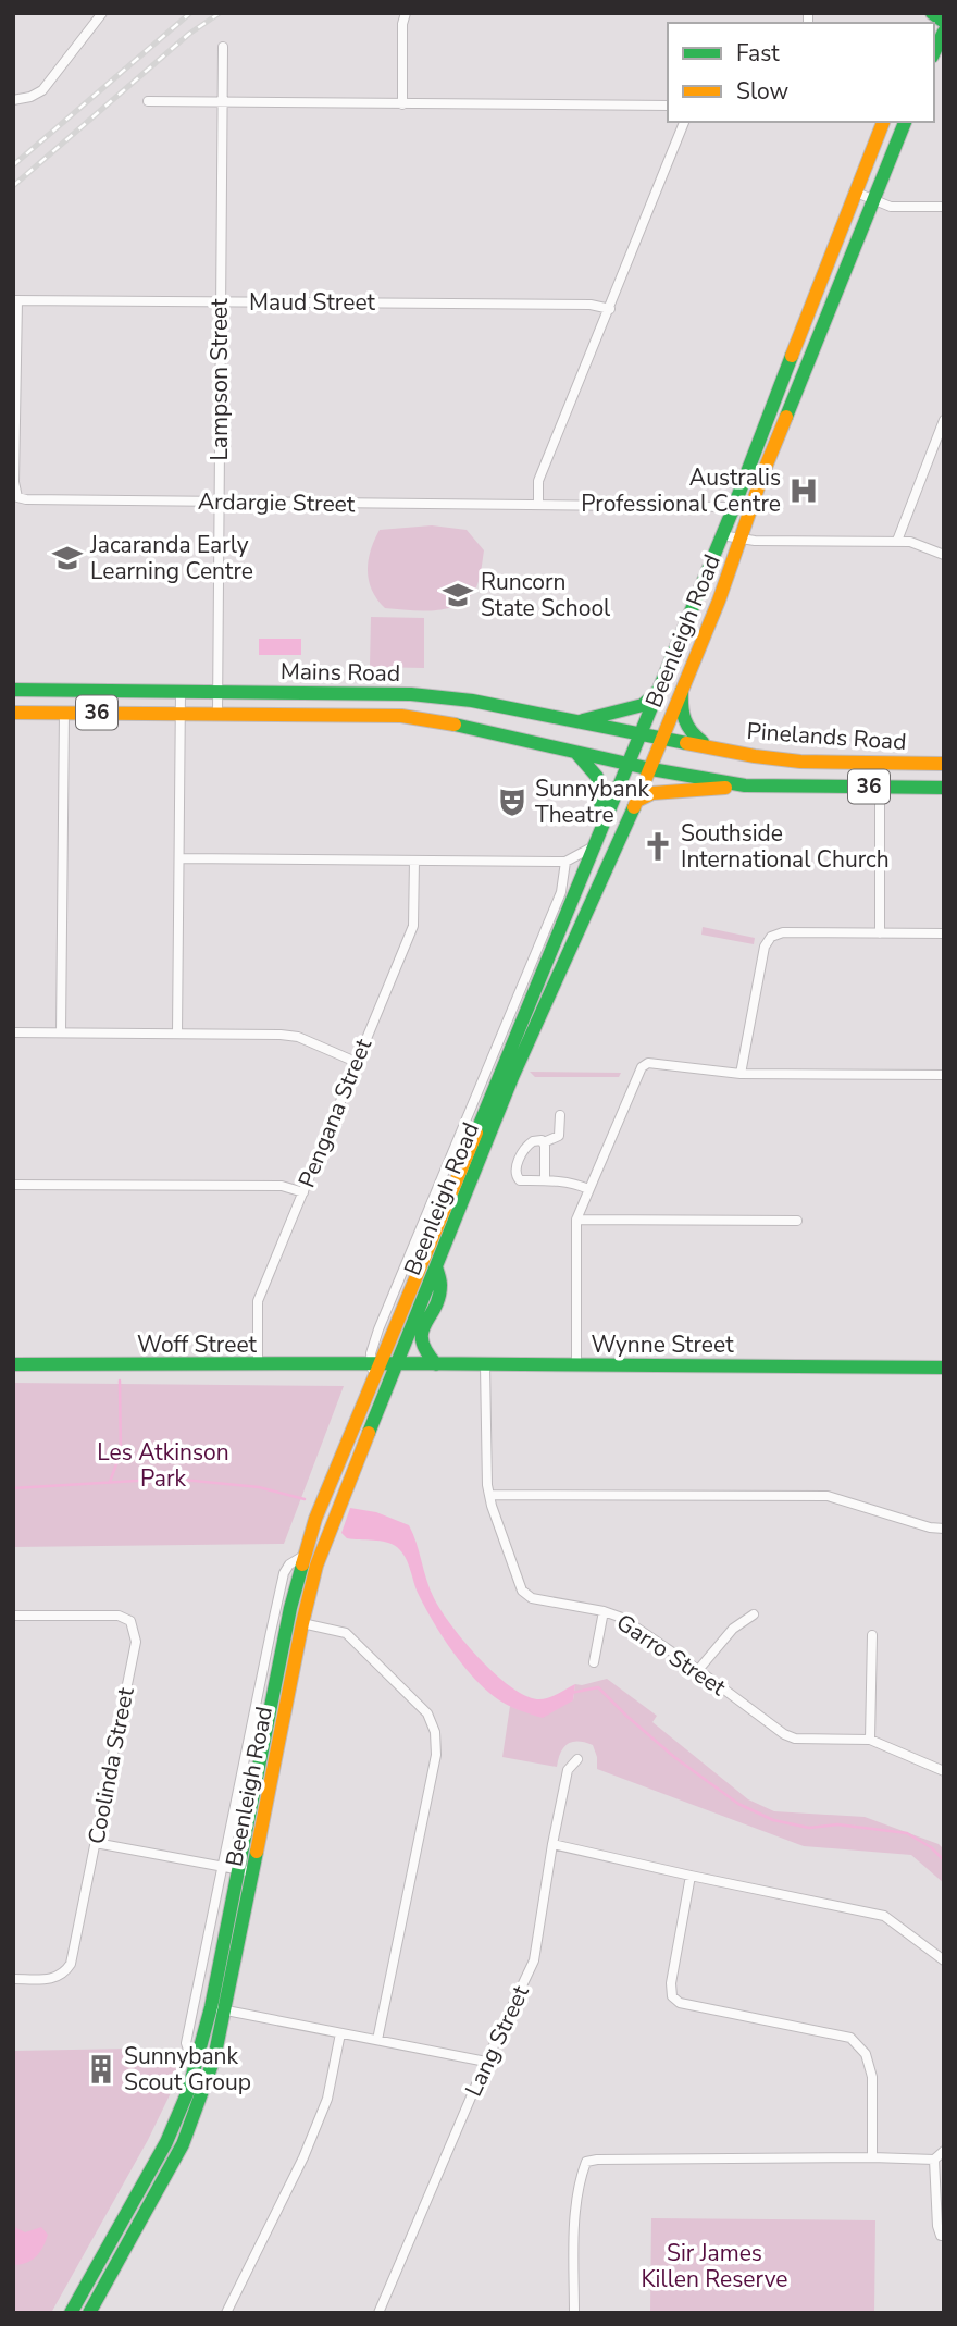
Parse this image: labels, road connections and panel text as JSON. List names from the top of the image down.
{
  "streets": {
    "main road": [
      "Beenleigh Road",
      "Mains Road",
      "36",
      "Pinelands Road",
      "Woff Street",
      "Wynne Street"
    ],
    "street": [
      "Maud Street",
      "Lampson Street",
      "Ardargie Street",
      "Pengana Street",
      "Garro Street",
      "Coolinda Street",
      "Lang Street"
    ]
  },
  "crossings": [
    ["Maud Street", "Lampson Street"],
    ["Maud Street", "Ardargie Street"],
    ["Lampson Street", "Ardargie Street"],
    ["Lampson Street", "Mains Road"],
    ["Ardargie Street", "Beenleigh Road"],
    ["Beenleigh Road", "Mains Road"],
    ["Beenleigh Road", "Pinelands Road"],
    ["Beenleigh Road", "Woff Street"],
    ["Beenleigh Road", "Wynne Street"],
    ["Mains Road", "Pinelands Road"],
    ["Pengana Street", "Woff Street"],
    ["Woff Street", "Wynne Street"],
    ["Wynne Street", "Garro Street"]
  ],
  "parks": ["Les Atkinson Park", "Sir James Killen Reserve"],
  "places": {
    "hospital": ["Australis Professional Centre"],
    "school or university": ["Jacaranda Early Learning Centre", "Runcorn State School"],
    "theatre": ["Sunnybank Theatre"],
    "church": ["Southside International Church"],
    "building": ["Sunnybank Scout Group"]
  },
  "legend": ["Fast", "Slow"]
}
